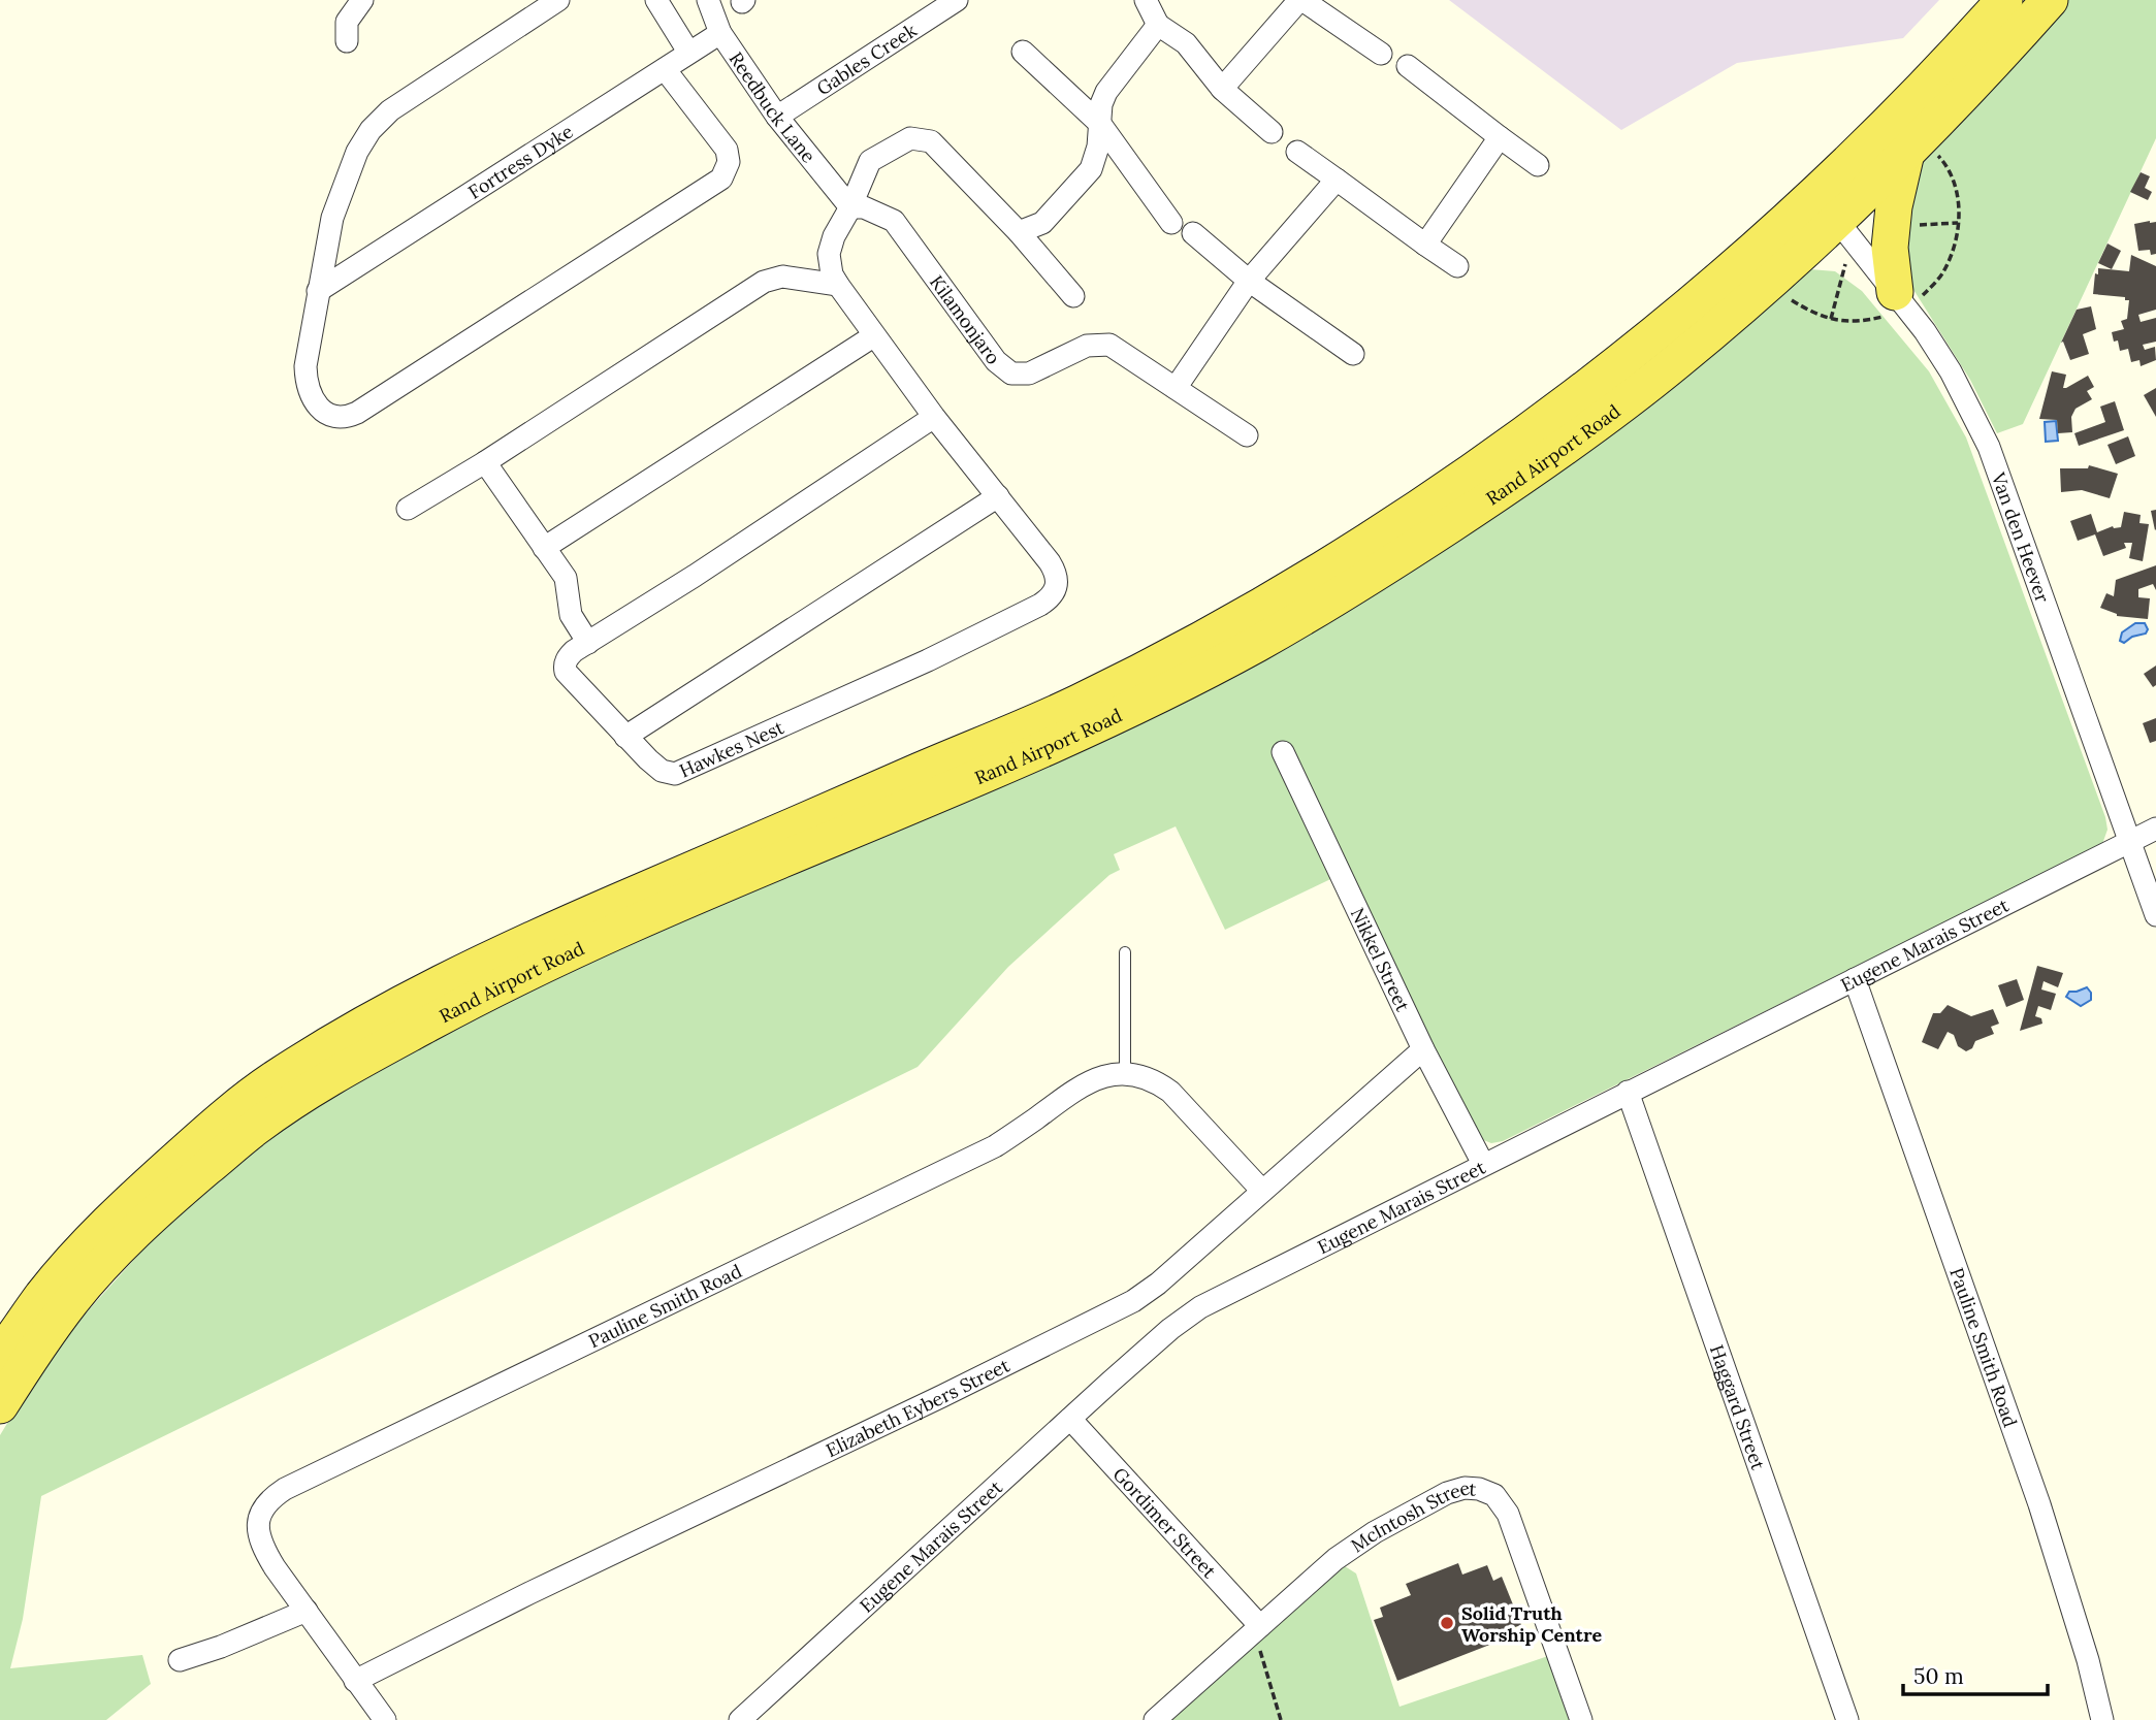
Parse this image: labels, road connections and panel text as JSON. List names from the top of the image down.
{
  "streets": {
    "main road": ["Rand Airport Road"],
    "street": [
      "Gables Creek",
      "Reedbuck Lane",
      "Fortress Dyke",
      "Kilamonjaro",
      "Van den Heever",
      "Hawkes Nest",
      "Eugene Marais Street",
      "Nikkel Street",
      "Pauline Smith Road",
      "Haggard Street",
      "Elizabeth Eybers Street",
      "McIntosh Street",
      "Gordimer Street"
    ]
  },
  "crossings": [
    ["Gables Creek", "Reedbuck Lane"],
    ["Reedbuck Lane", "Fortress Dyke"],
    ["Reedbuck Lane", "Kilamonjaro"],
    ["Reedbuck Lane", "Hawkes Nest"],
    ["Kilamonjaro", "Hawkes Nest"],
    ["Rand Airport Road", "Van den Heever"],
    ["Van den Heever", "Eugene Marais Street"],
    ["Eugene Marais Street", "Nikkel Street"],
    ["Eugene Marais Street", "Pauline Smith Road"],
    ["Eugene Marais Street", "Haggard Street"],
    ["Eugene Marais Street", "Gordimer Street"],
    ["Nikkel Street", "Elizabeth Eybers Street"],
    ["Pauline Smith Road", "Elizabeth Eybers Street"],
    ["McIntosh Street", "Gordimer Street"]
  ],
  "places": ["Solid Truth Worship Centre"],
  "scale_bar": "50 m"
}
